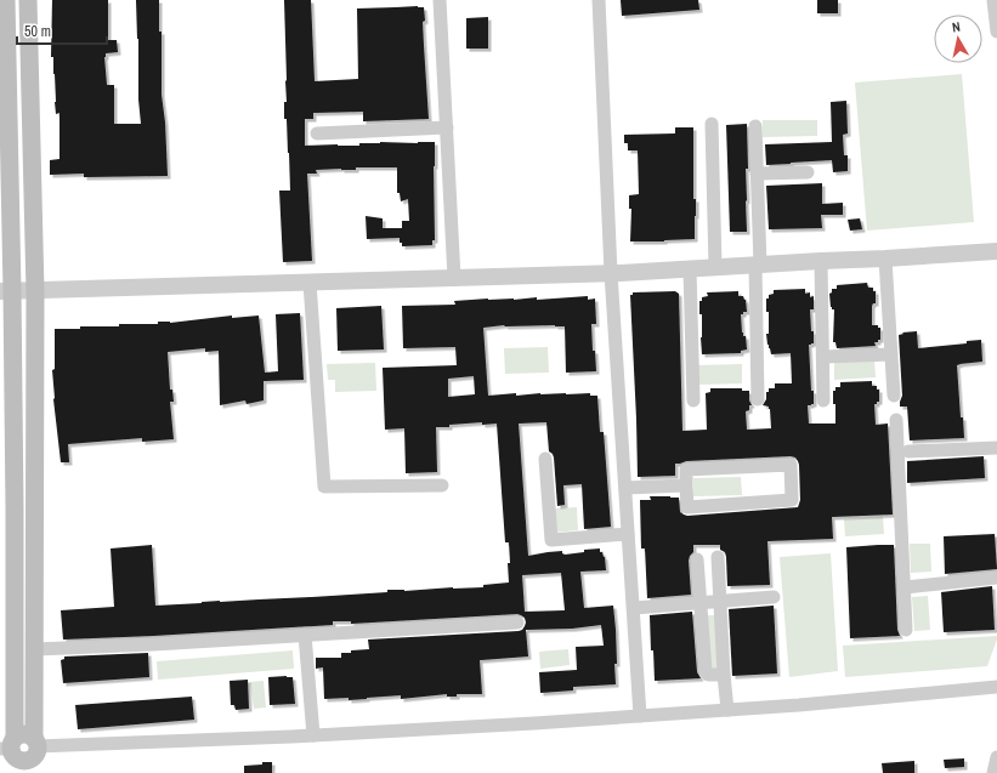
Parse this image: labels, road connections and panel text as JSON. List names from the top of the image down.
{
  "scale_bar": "50 m",
  "north": "top"
}
